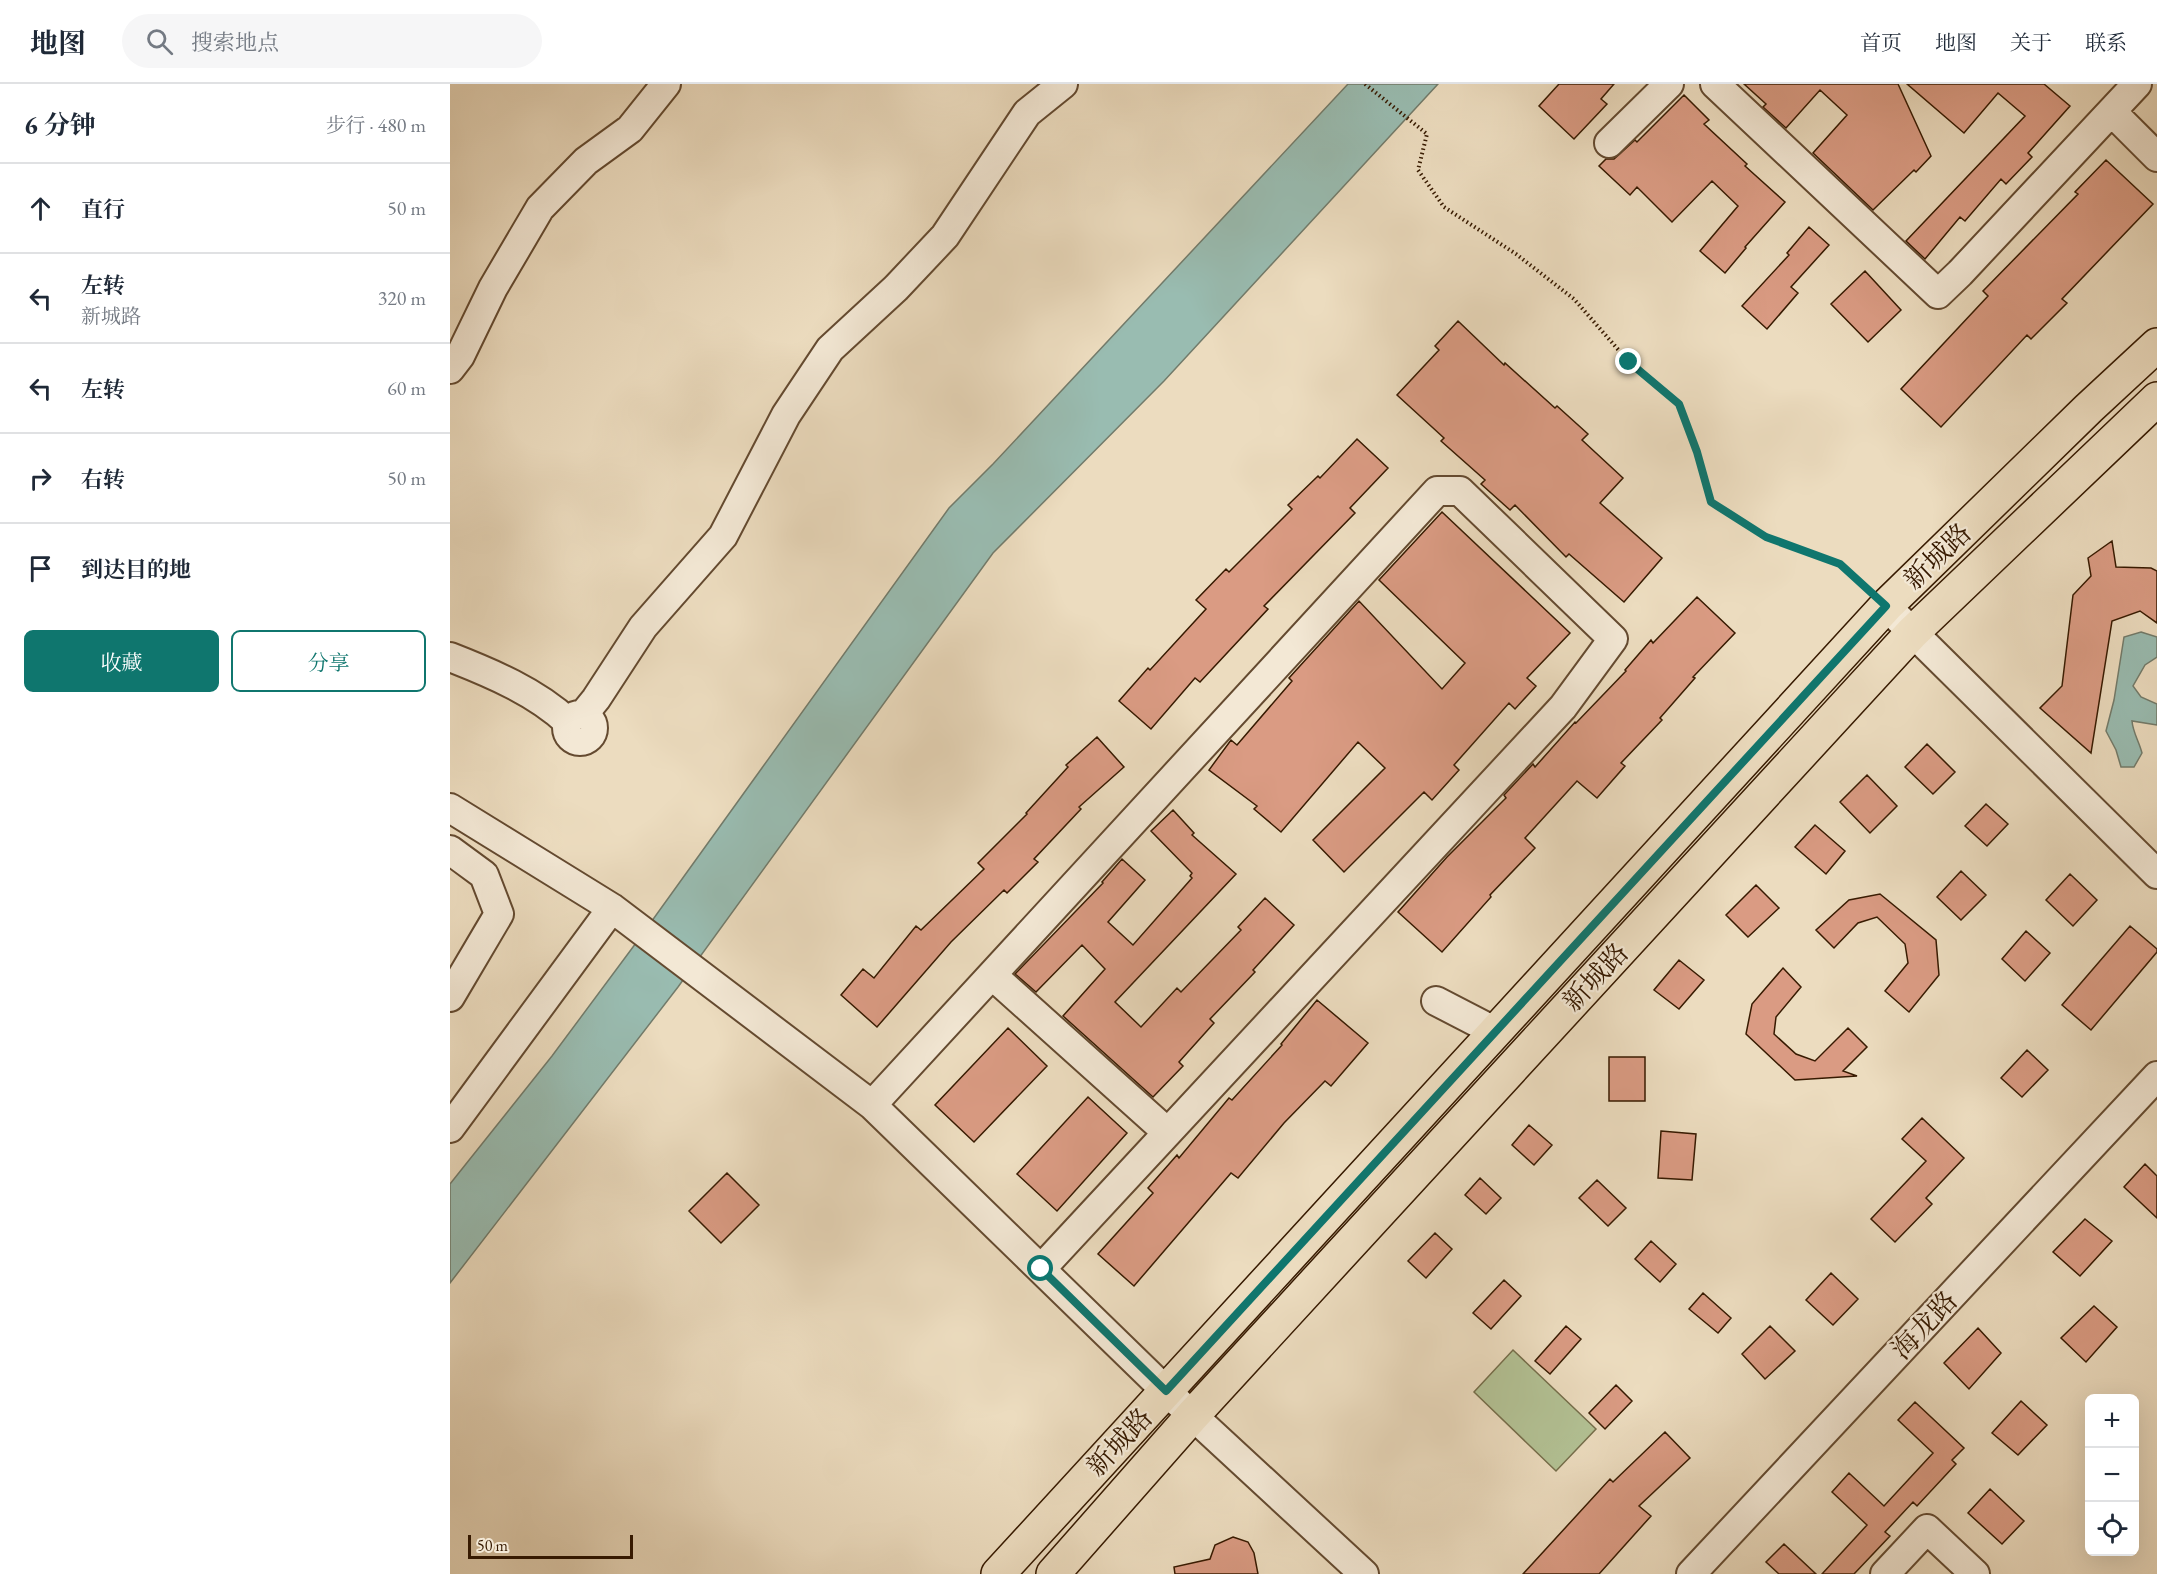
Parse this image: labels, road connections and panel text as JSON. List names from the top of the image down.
{
  "streets": {
    "main road": ["新城路"],
    "street": ["海龙路"]
  },
  "scale_bar": "50 m",
  "page": {
    "header": "地图",
    "search": "搜索地点",
    "nav": [
      "首页",
      "地图",
      "关于",
      "联系"
    ],
    "heading": ["6 分钟", "步行 · 480 m"],
    "list": [
      ["直行", "50 m"],
      ["左转", "新城路", "320 m"],
      ["左转", "60 m"],
      ["右转", "50 m"],
      "到达目的地"
    ],
    "buttons": ["收藏", "分享"],
    "map_buttons": ["+", "−"],
    "scale": "50 m"
  }
}
